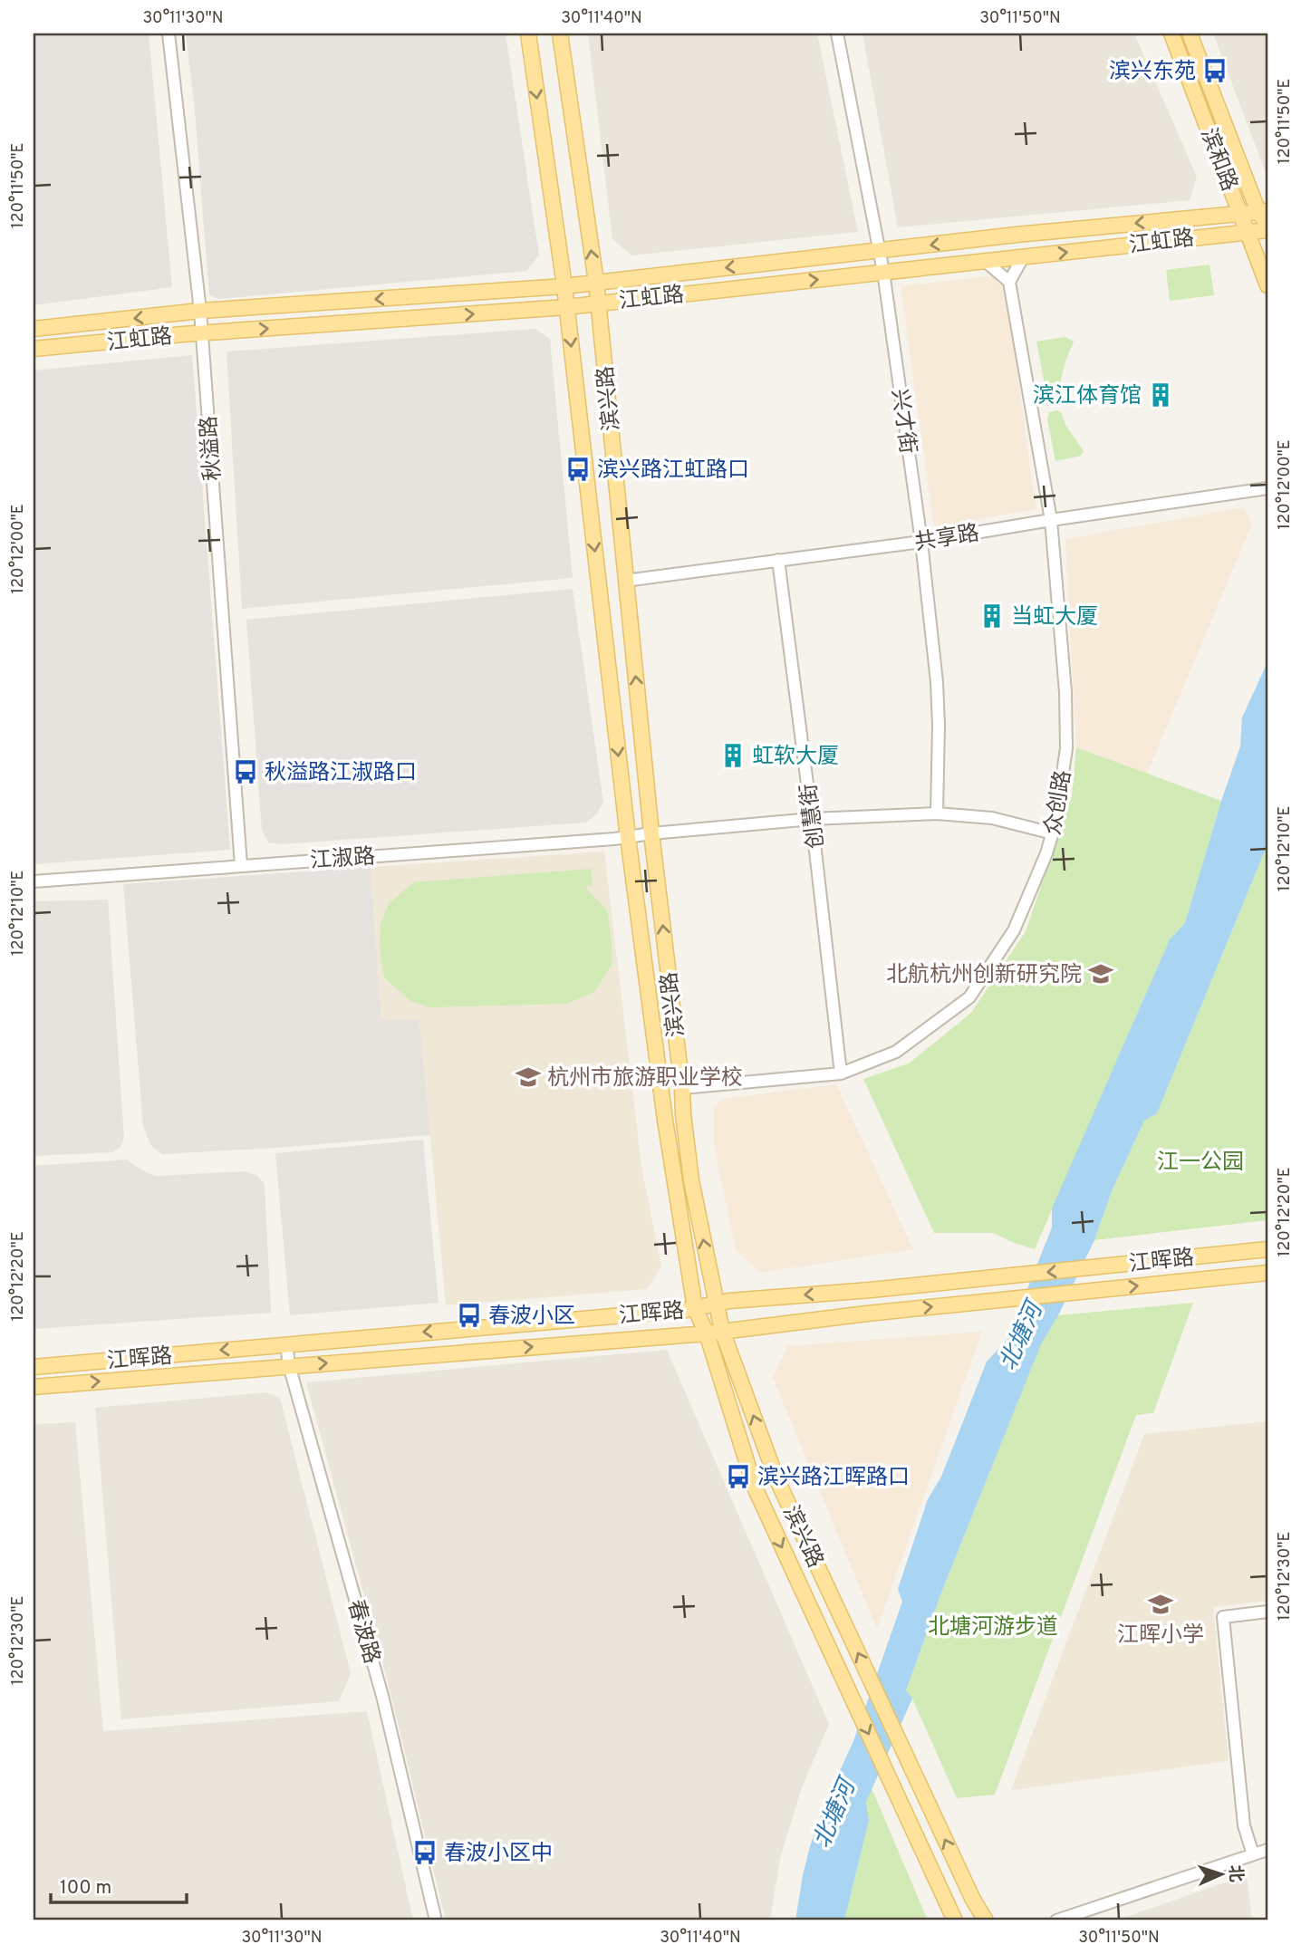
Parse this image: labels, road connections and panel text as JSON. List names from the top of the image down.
{
  "streets": {
    "main road": [
      "滨和路",
      "江虹路",
      "滨兴路",
      "江晖路"
    ],
    "street": [
      "兴才街",
      "秋溢路",
      "共享路",
      "众创路",
      "创慧街",
      "江淑路",
      "春波路"
    ]
  },
  "crossings": [
    ["滨和路", "江虹路"],
    ["江虹路", "滨兴路"],
    ["江虹路", "兴才街"],
    ["江虹路", "秋溢路"],
    ["滨兴路", "共享路"],
    ["滨兴路", "众创路"],
    ["滨兴路", "江淑路"],
    ["滨兴路", "江晖路"],
    ["兴才街", "共享路"],
    ["兴才街", "江淑路"],
    ["秋溢路", "江淑路"],
    ["共享路", "众创路"],
    ["共享路", "创慧街"],
    ["众创路", "创慧街"],
    ["众创路", "江淑路"],
    ["创慧街", "江淑路"],
    ["江晖路", "春波路"]
  ],
  "water": ["北塘河"],
  "parks": ["江一公园", "北塘河游步道"],
  "places": {
    "bus stop": [
      "滨兴东苑",
      "滨兴路江虹路口",
      "秋溢路江淑路口",
      "春波小区",
      "滨兴路江晖路口",
      "春波小区中"
    ],
    "building": ["滨江体育馆", "当虹大厦", "虹软大厦"],
    "school or university": ["北航杭州创新研究院", "杭州市旅游职业学校", "江晖小学"]
  },
  "scale_bar": "100 m",
  "north": "right",
  "coordinates": [
    "30°11'30\"N",
    "30°11'40\"N",
    "30°11'50\"N",
    "120°11'50\"E",
    "120°12'00\"E",
    "120°12'10\"E",
    "120°12'20\"E",
    "120°12'30\"E"
  ]
}
